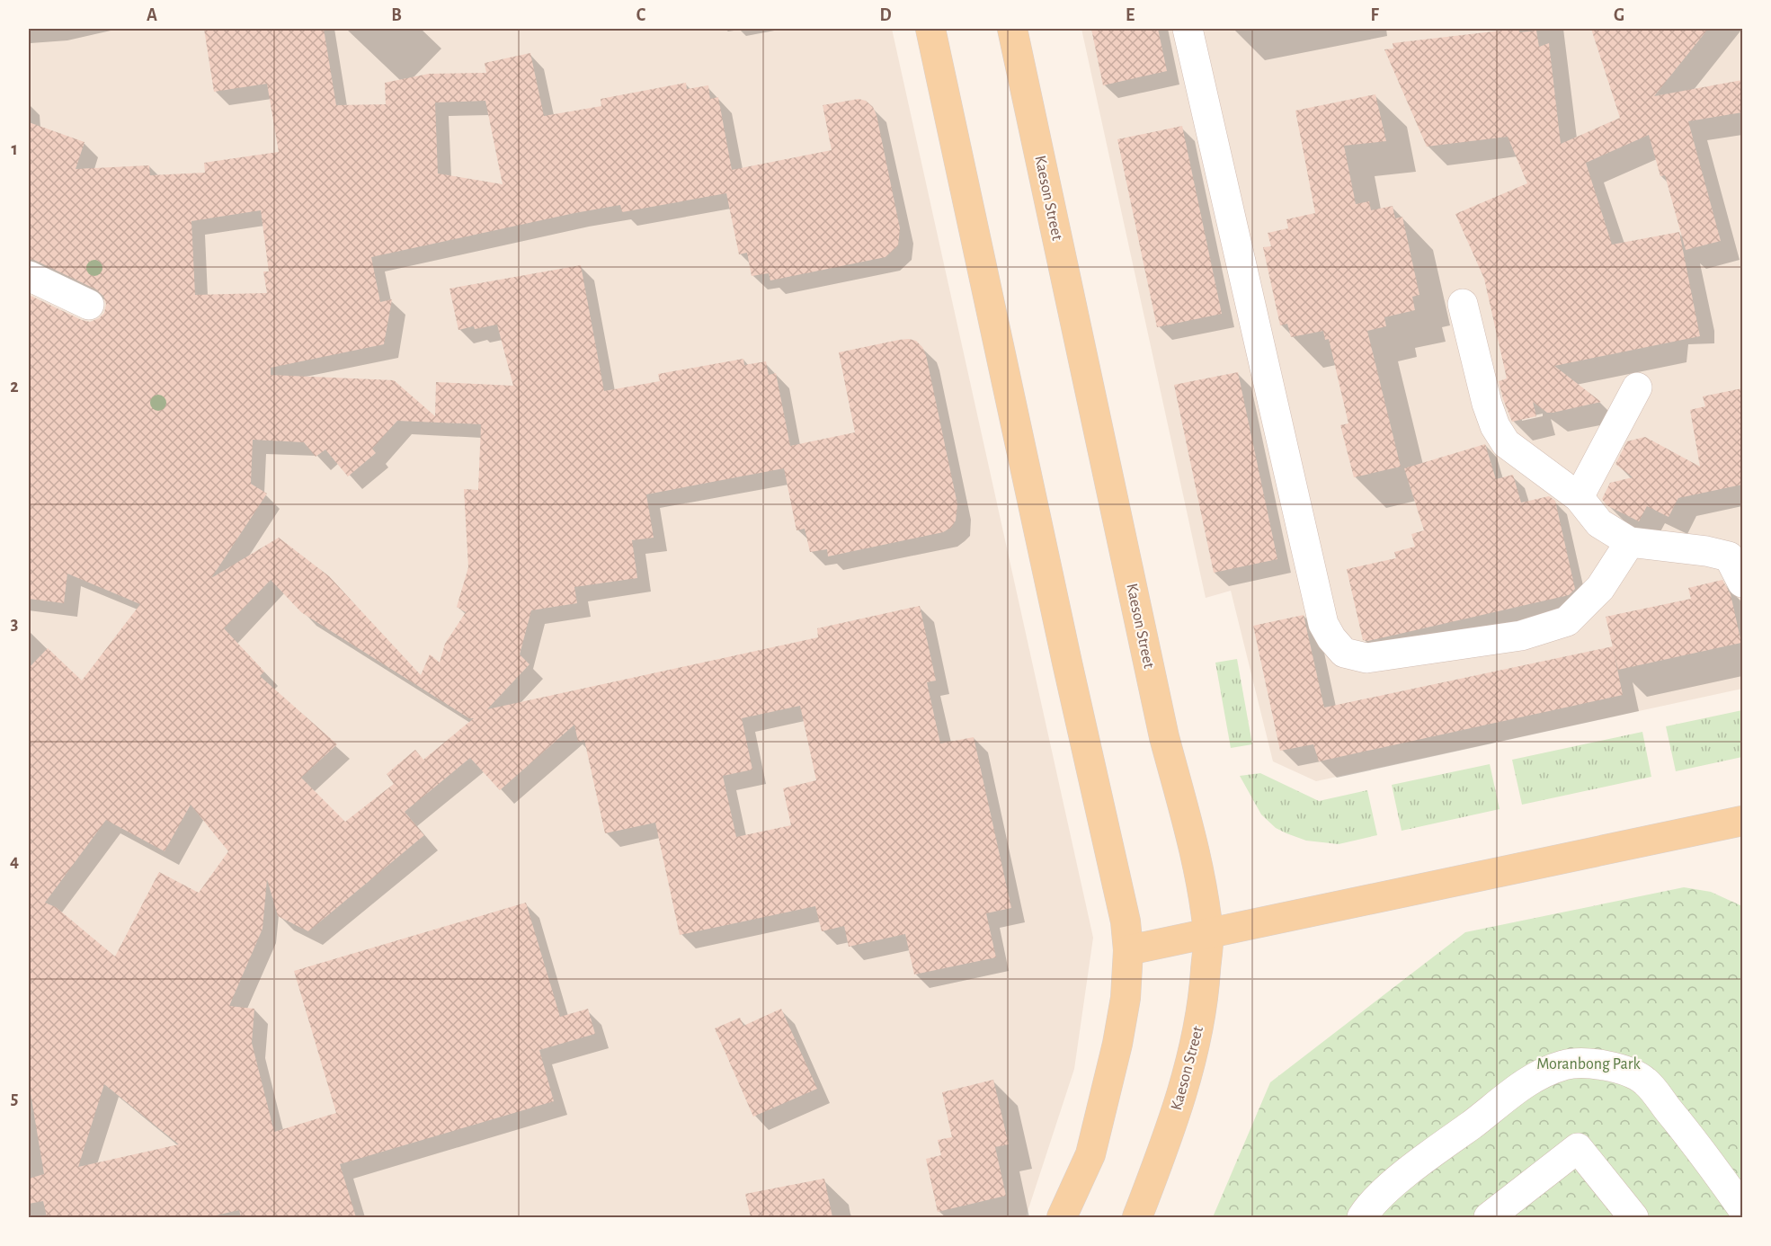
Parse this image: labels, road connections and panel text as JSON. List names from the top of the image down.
{
  "streets": {
    "main road": ["Kaeson Street"]
  },
  "parks": ["Moranbong Park"],
  "grid": {
    "columns": [
      "A",
      "B",
      "C",
      "D",
      "E",
      "F",
      "G"
    ],
    "rows": [
      "1",
      "2",
      "3",
      "4",
      "5"
    ]
  }
}
